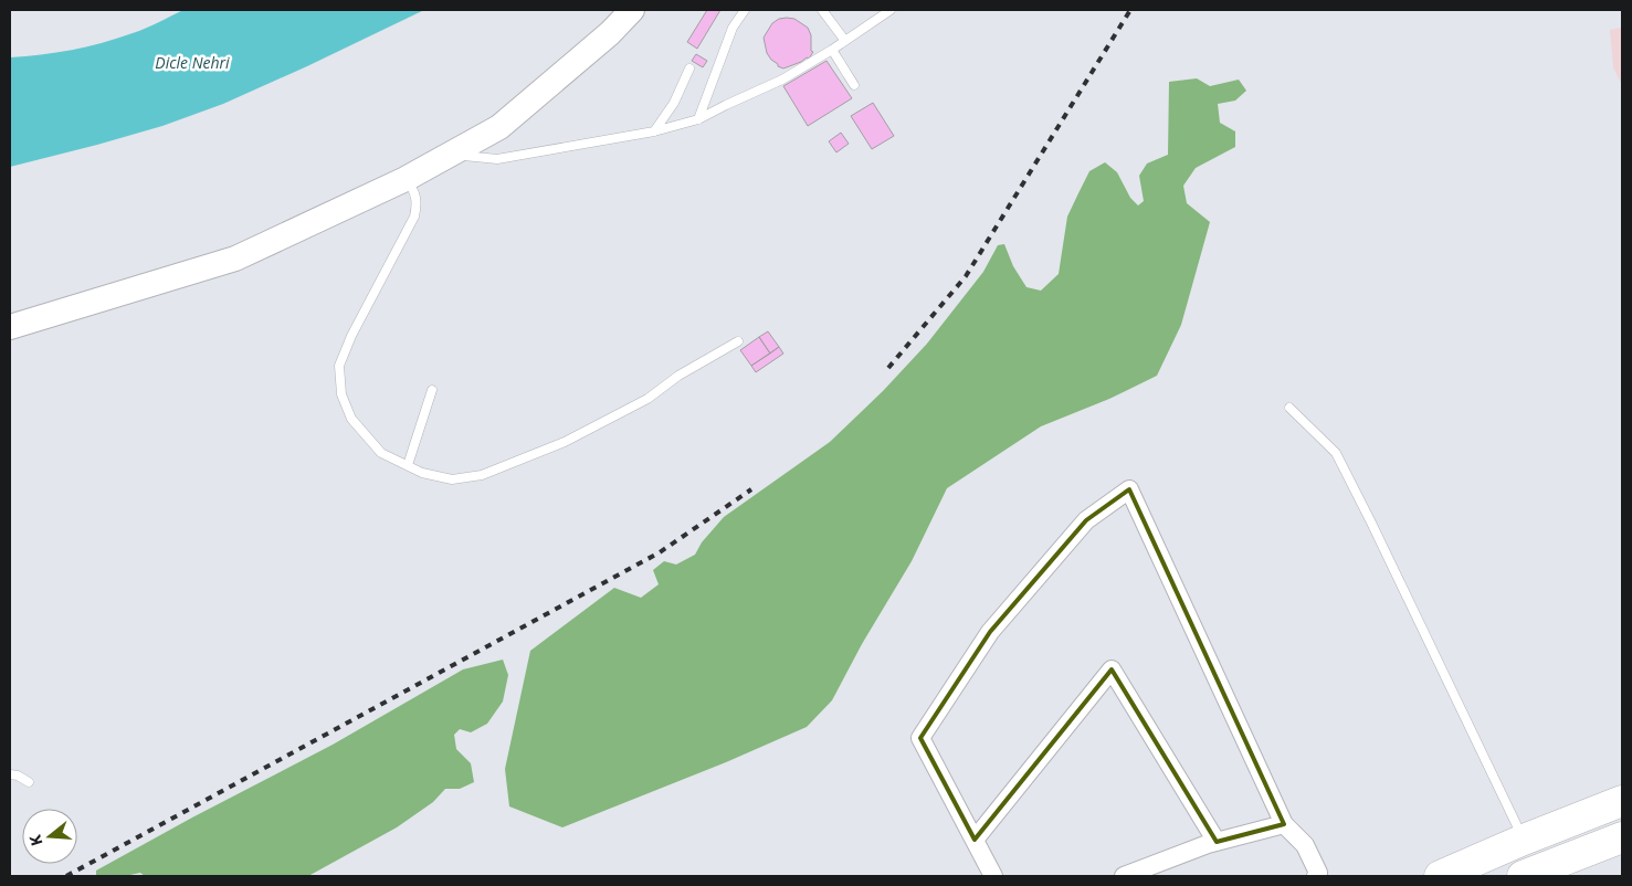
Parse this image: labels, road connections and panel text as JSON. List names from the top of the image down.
{
  "water": ["Dicle Nehri"],
  "north": "left"
}
